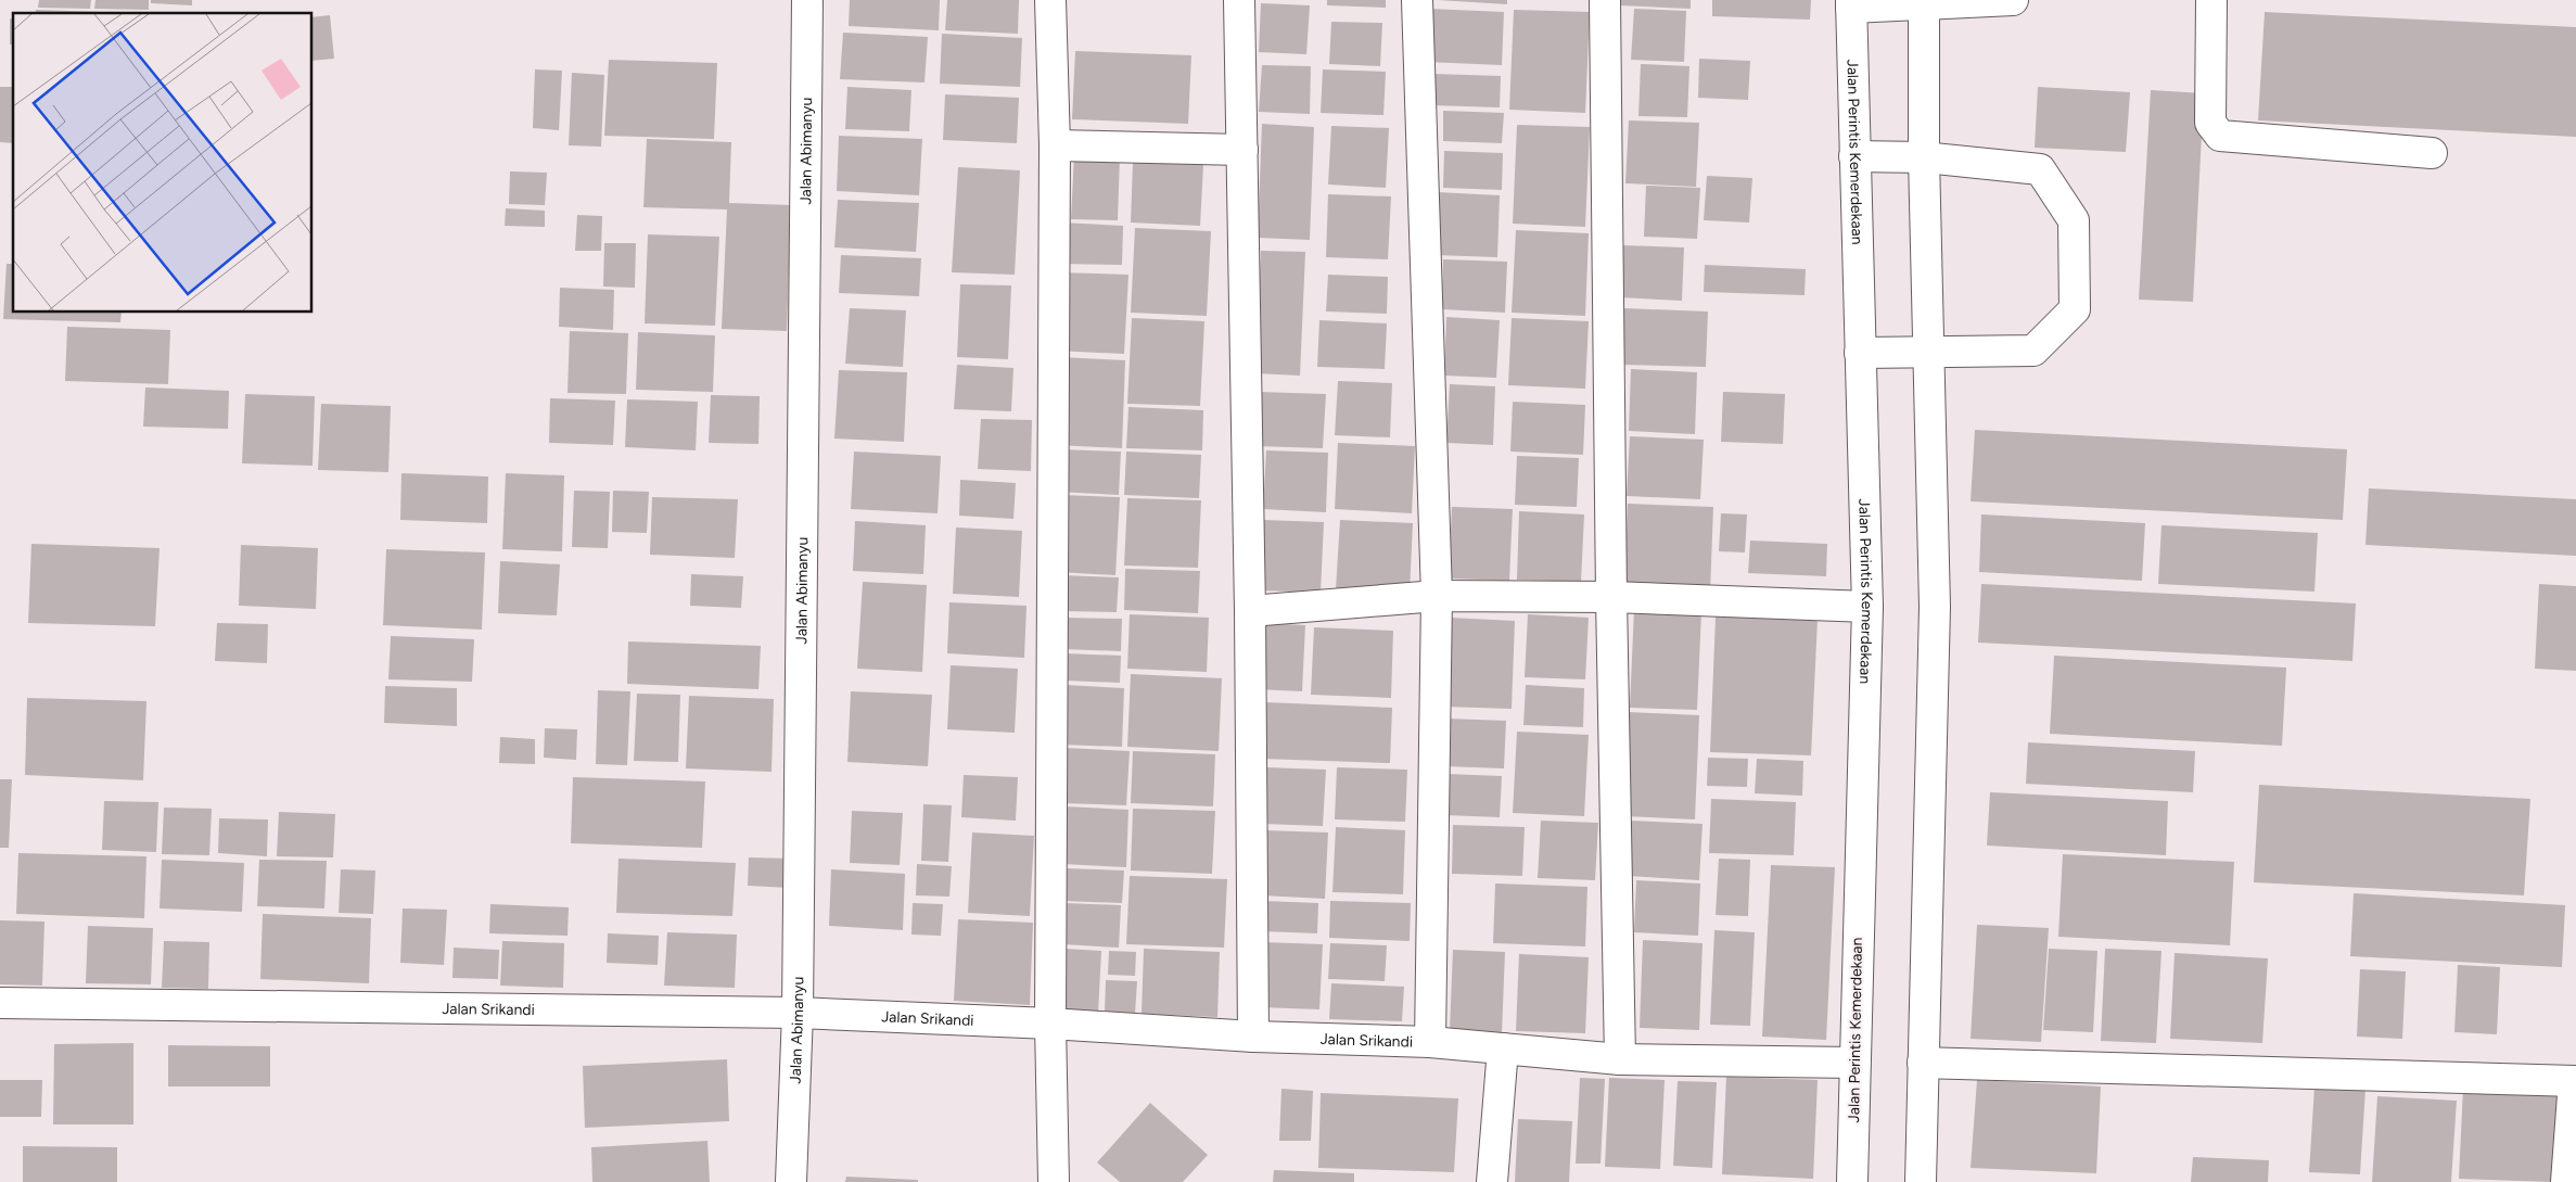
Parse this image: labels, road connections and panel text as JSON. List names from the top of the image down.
{
  "streets": {
    "street": ["Jalan Abimanyu", "Jalan Perintis Kemerdekaan", "Jalan Srikandi"]
  },
  "crossings": [
    ["Jalan Abimanyu", "Jalan Srikandi"],
    ["Jalan Perintis Kemerdekaan", "Jalan Srikandi"]
  ]
}
